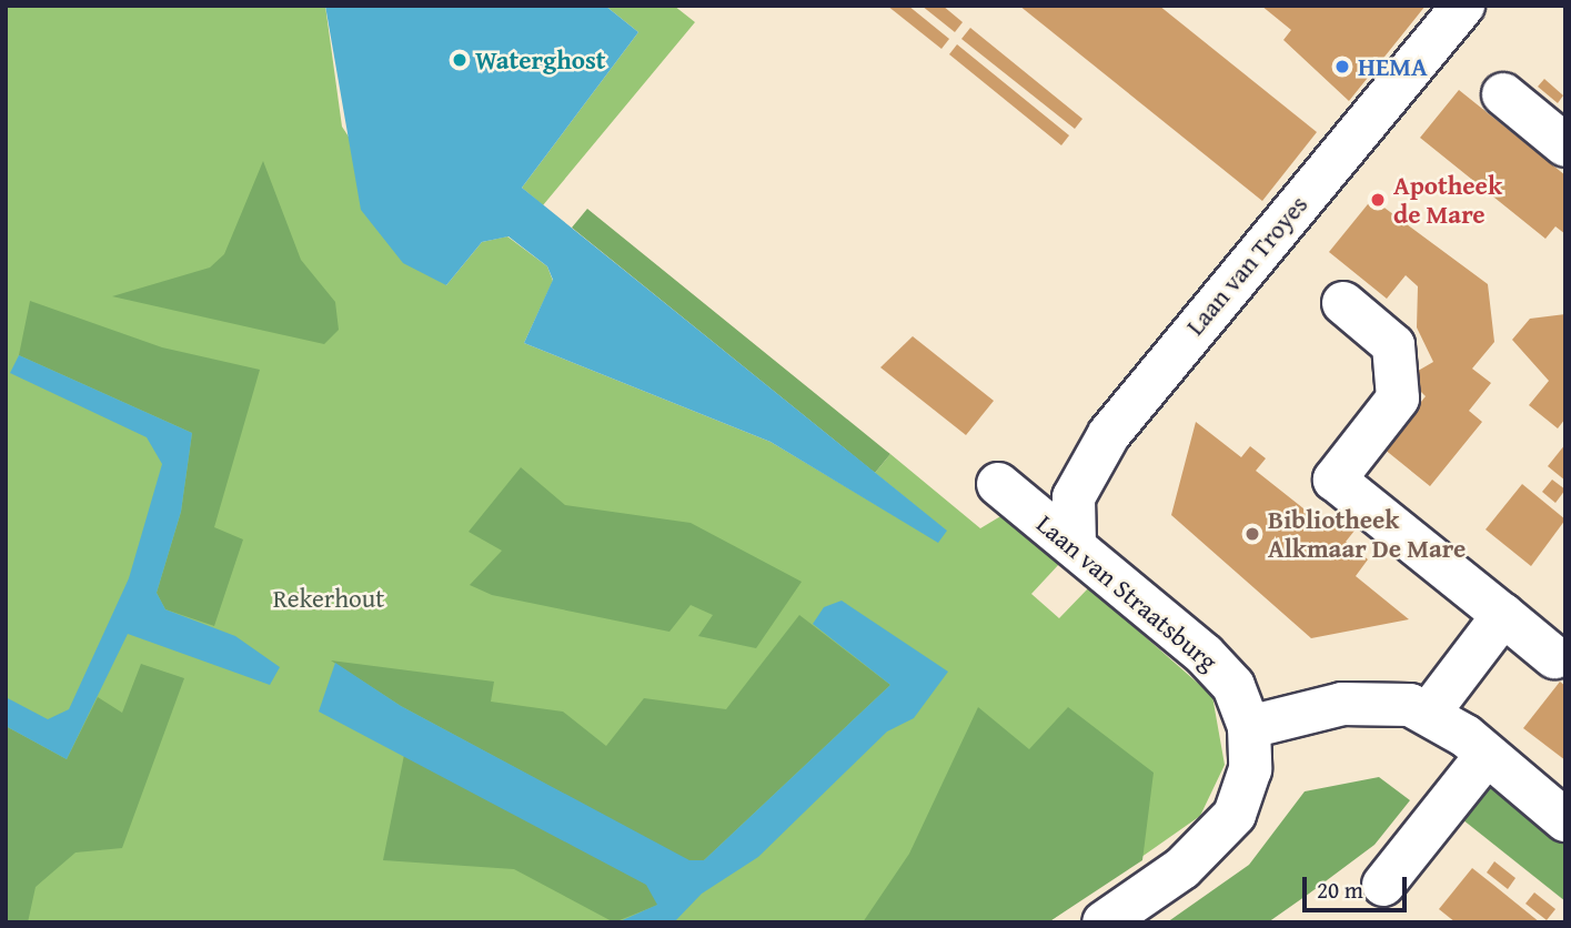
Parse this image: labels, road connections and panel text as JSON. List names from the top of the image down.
{
  "streets": {
    "street": ["Laan van Troyes", "Laan van Straatsburg"]
  },
  "crossings": [
    ["Laan van Troyes", "Laan van Straatsburg"]
  ],
  "parks": ["Rekerhout"],
  "places": [
    "Waterghost",
    "HEMA",
    "Apotheek de Mare",
    "Bibliotheek Alkmaar De Mare"
  ],
  "scale_bar": "20 m"
}
